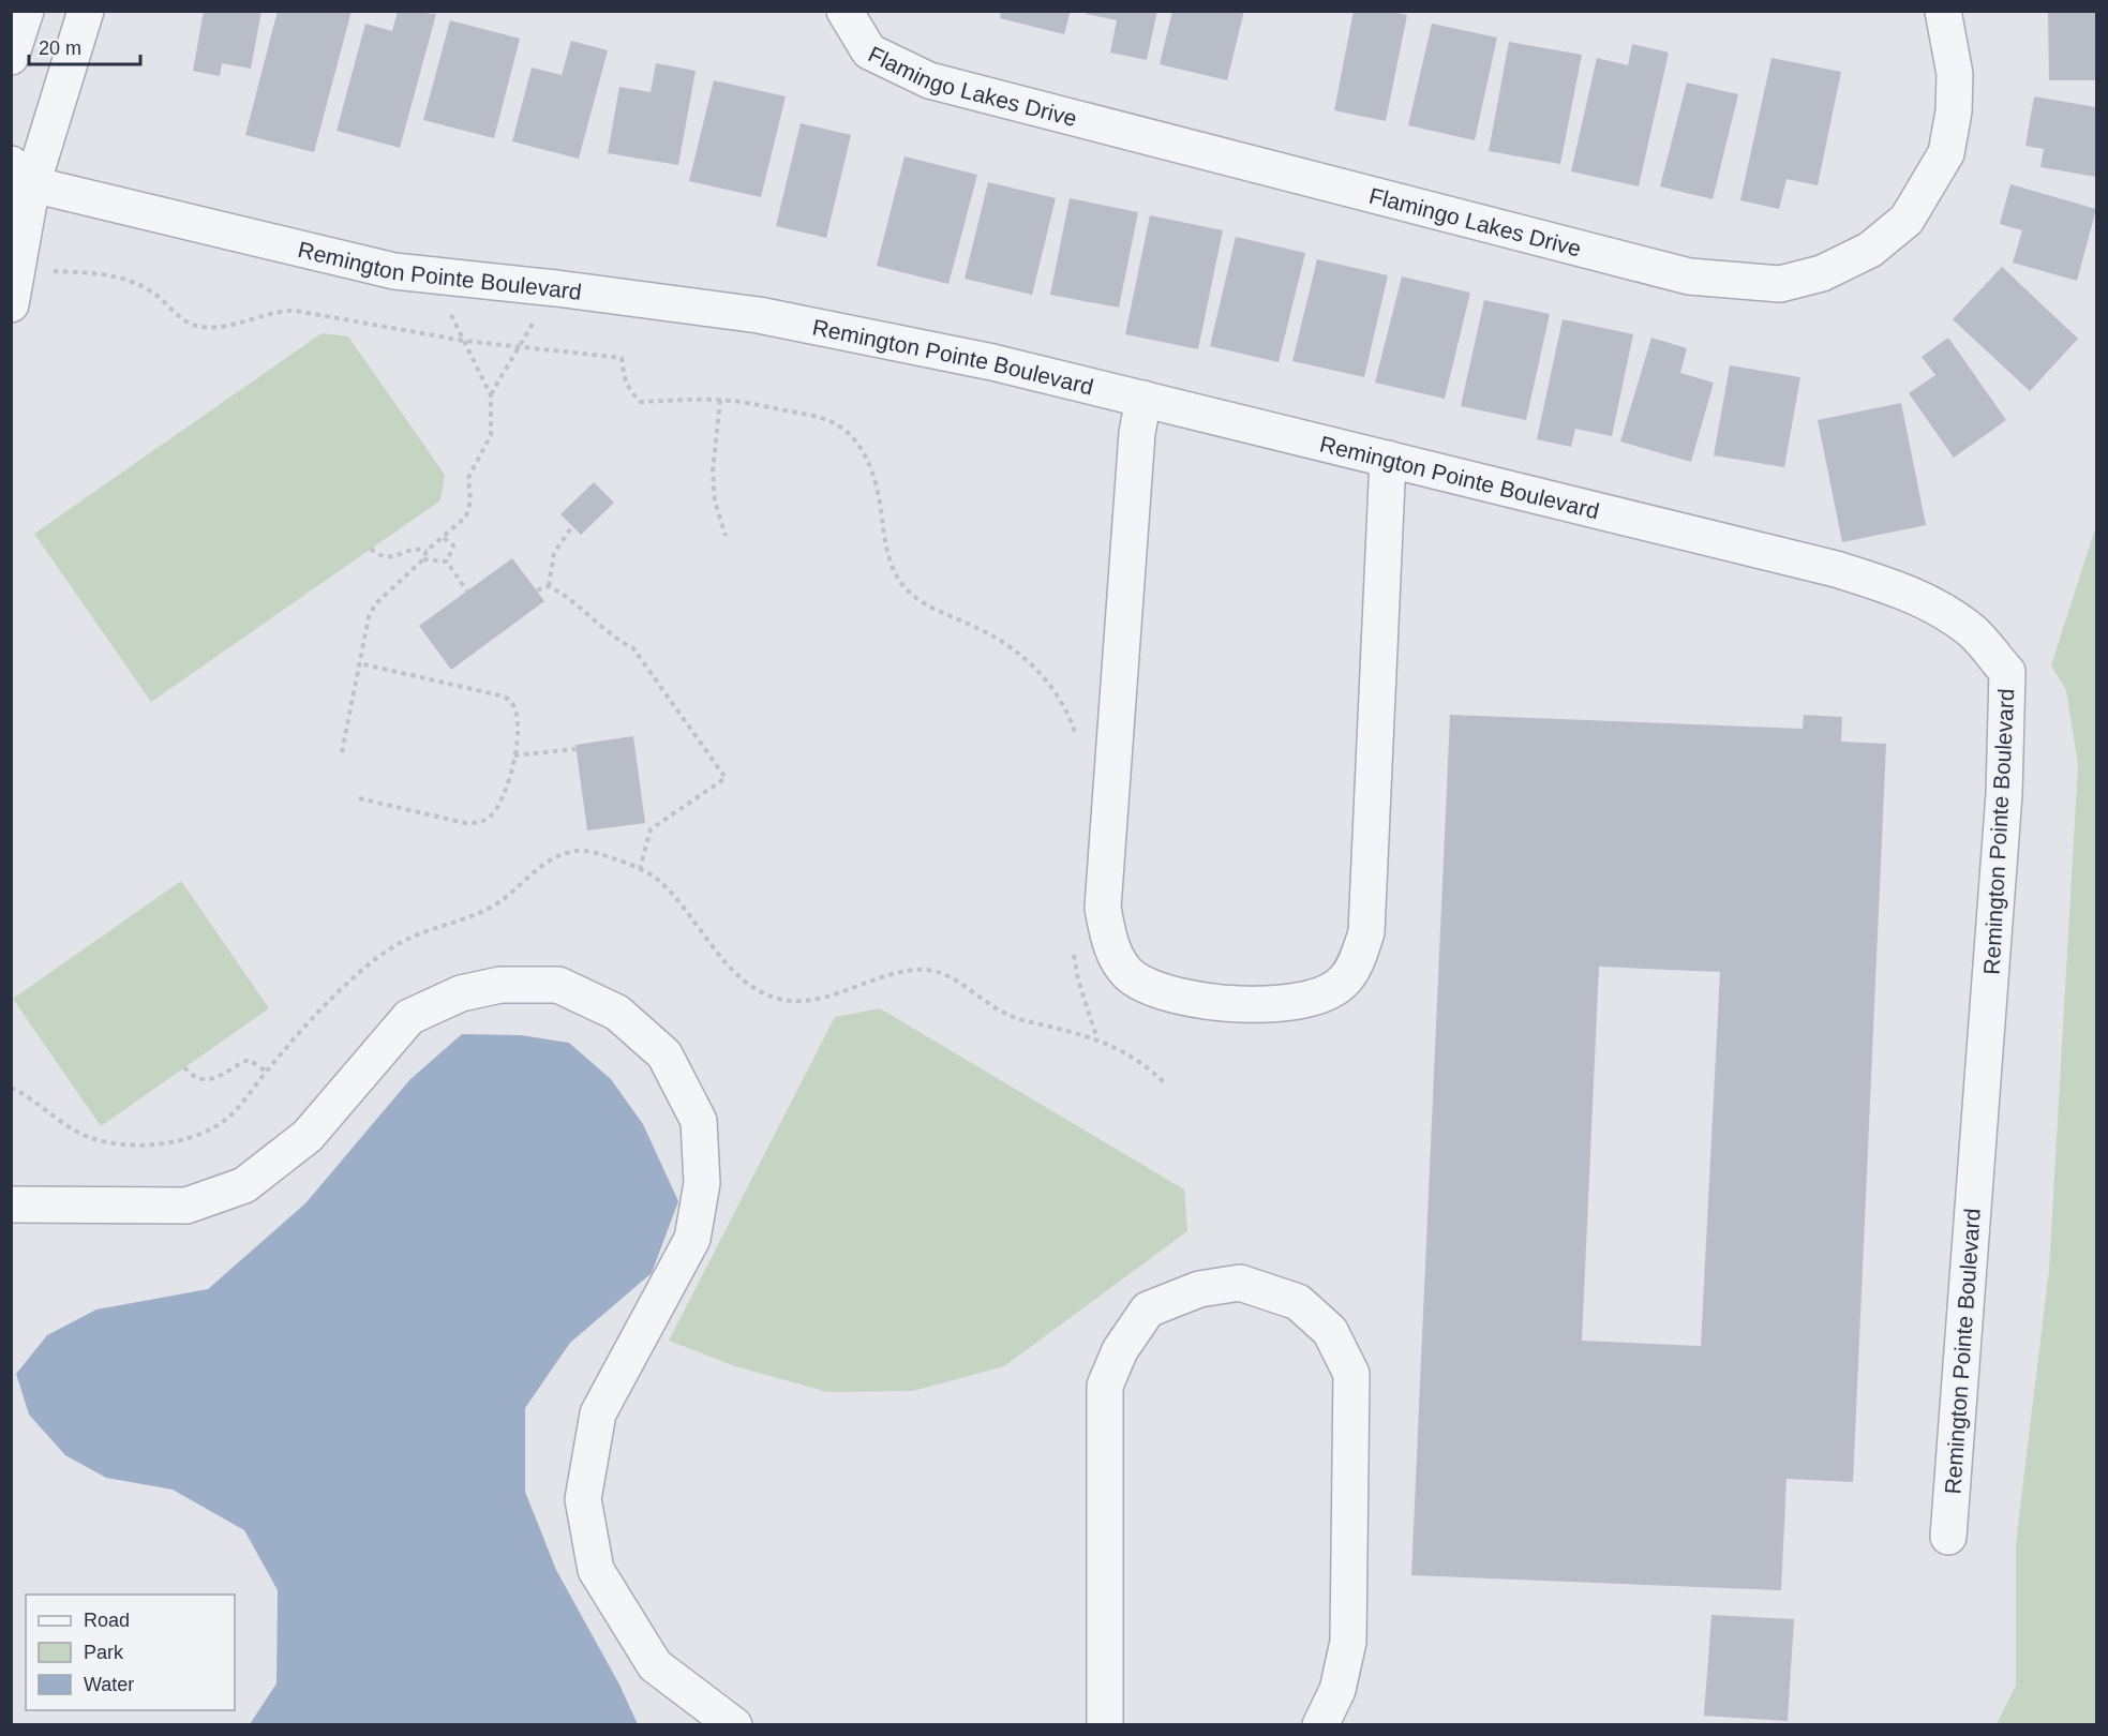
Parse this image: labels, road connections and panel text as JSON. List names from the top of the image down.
{
  "streets": {
    "street": ["Flamingo Lakes Drive", "Remington Pointe Boulevard"]
  },
  "legend": ["Road", "Park", "Water"],
  "scale_bar": "20 m"
}
